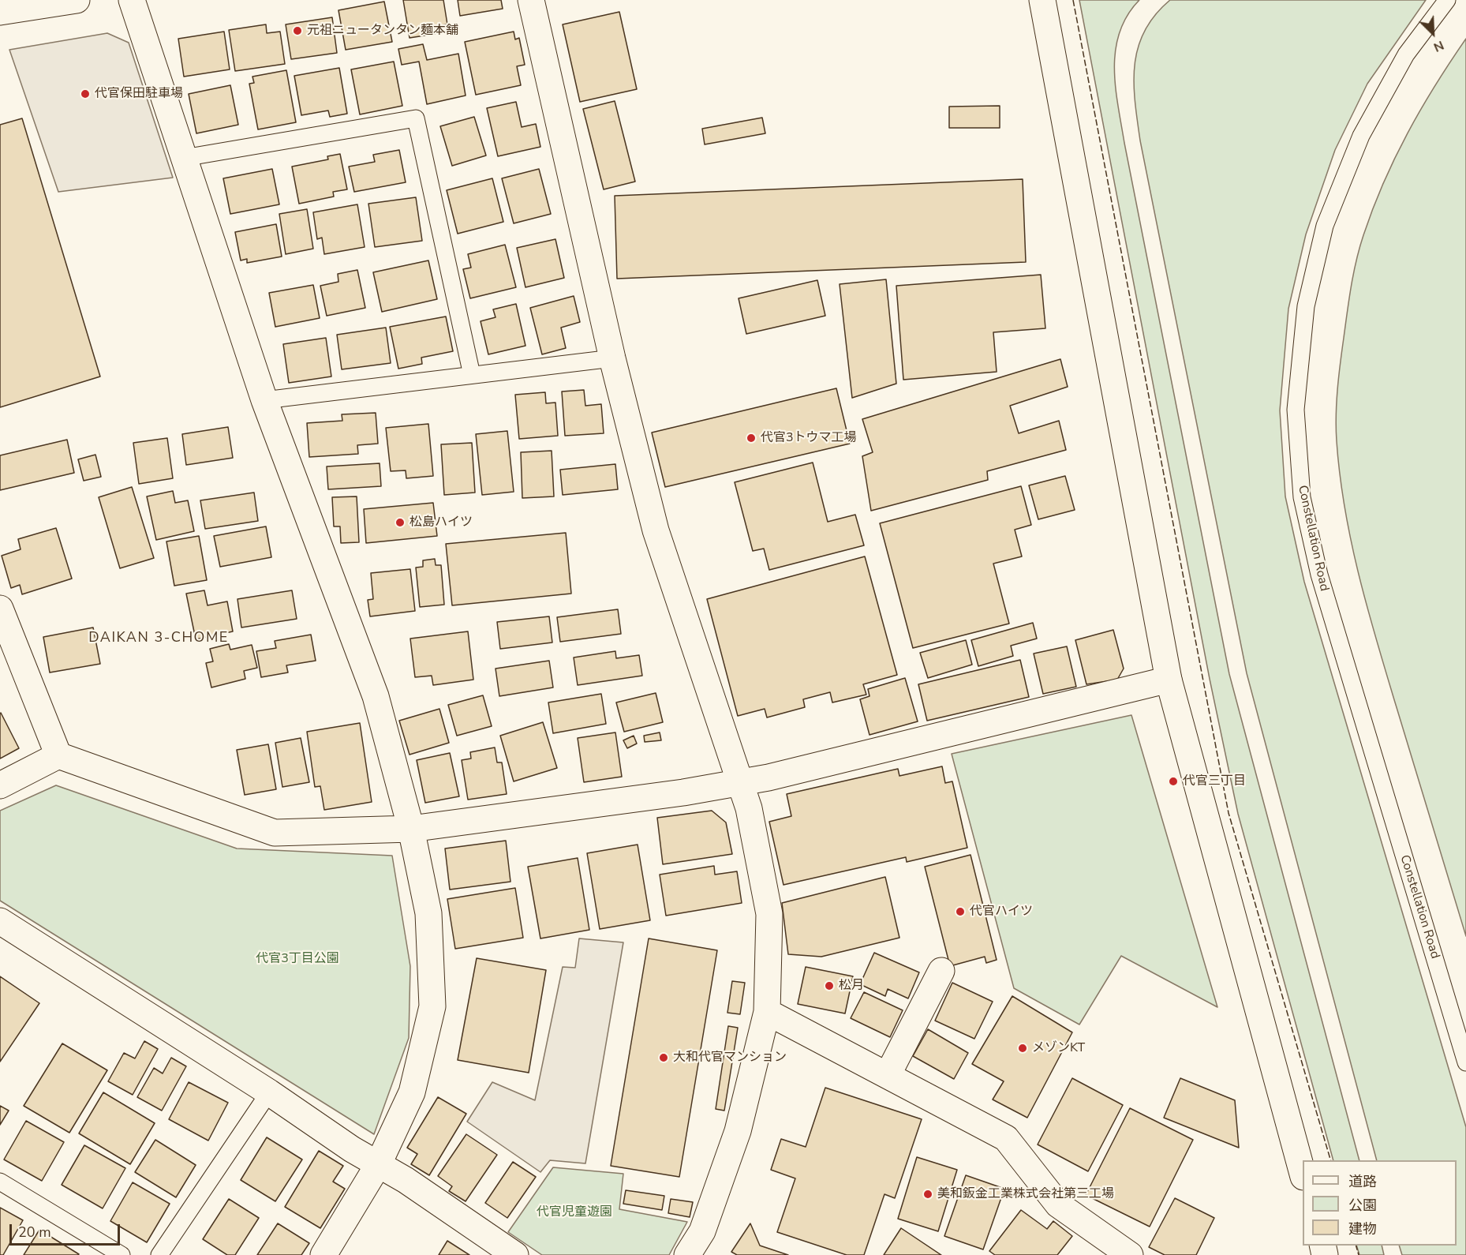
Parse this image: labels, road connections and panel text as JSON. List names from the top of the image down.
{
  "streets": {
    "lane": ["Constellation Road"]
  },
  "districts": ["DAIKAN 3-CHOME"],
  "parks": ["代官3丁目公園", "代官児童遊園"],
  "places": [
    "元祖ニュータンタン麺本舗",
    "代官保田駐車場",
    "代官3トウマ工場",
    "松島ハイツ",
    "代官三丁目",
    "代官ハイツ",
    "松月",
    "メゾンKT",
    "大和代官マンション",
    "美和鈑金工業株式会社第三工場"
  ],
  "legend": ["道路", "公園", "建物"],
  "scale_bar": "20 m",
  "north": "bottom right"
}
